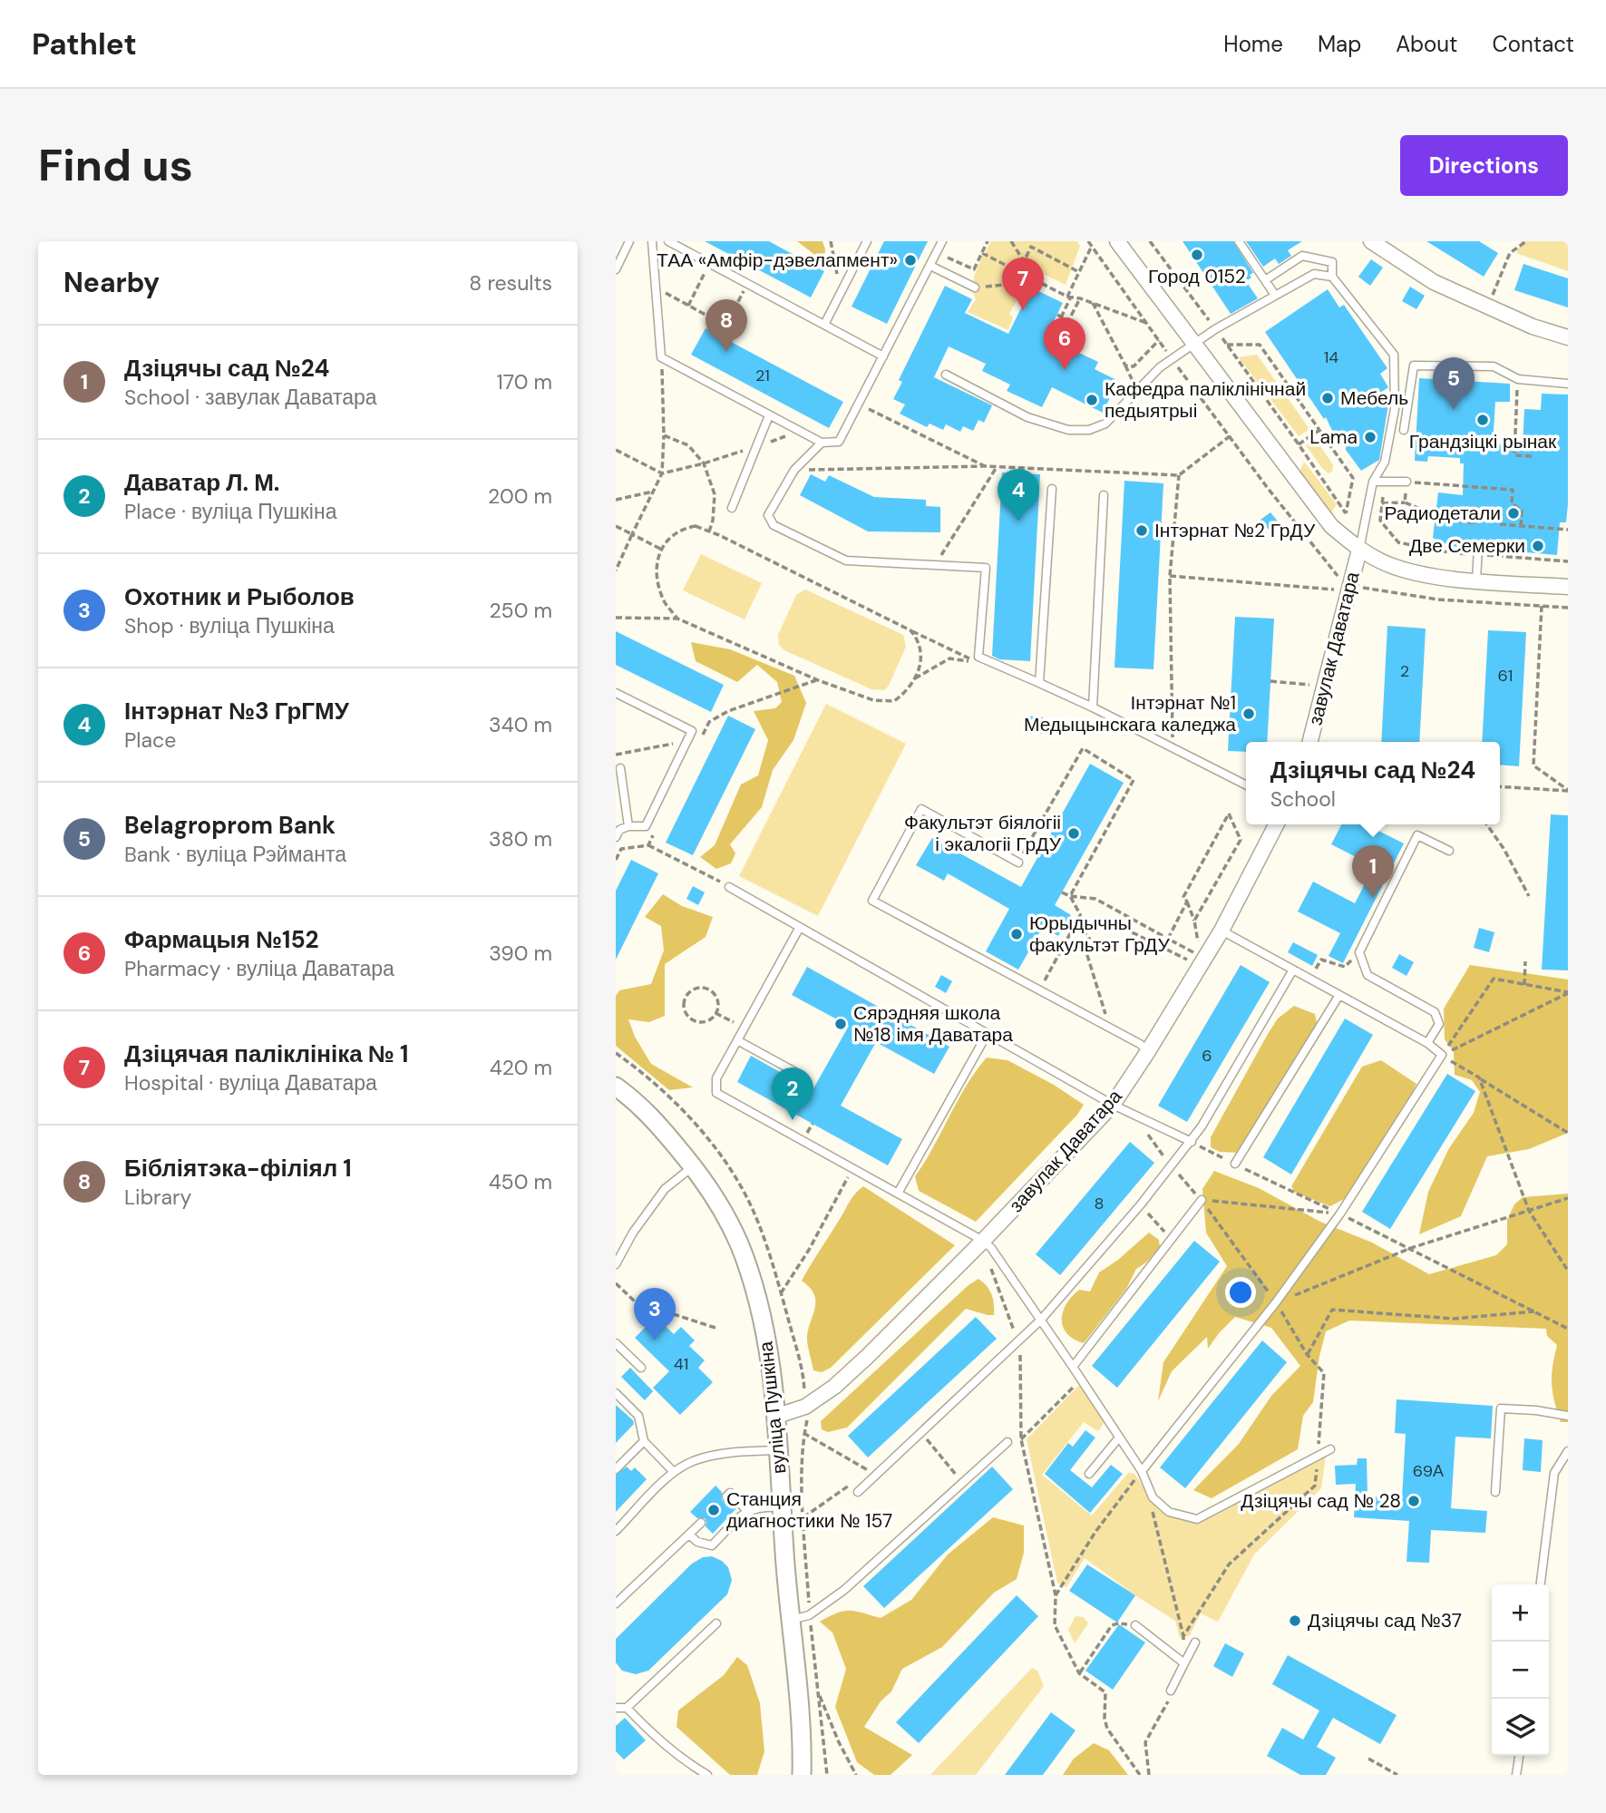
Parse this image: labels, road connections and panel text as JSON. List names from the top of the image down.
{
  "streets": {
    "street": ["завулак Даватара", "вуліца Пушкіна"]
  },
  "crossings": [
    ["завулак Даватара", "вуліца Пушкіна"]
  ],
  "places": [
    "Город 0152",
    "ТАА «Амфір-дэвелапмент»",
    "Мебель",
    "Кафедра паліклінічнай педыятрыі",
    "Грандзіцкі рынак",
    "Lama",
    "Радиодетали",
    "Інтэрнат №2 ГрДУ",
    "Две Семерки",
    "Інтэрнат №1 Медыцынскага каледжа",
    "Факультэт біялогіі і экалогіі ГрДУ",
    "Юрыдычны факультэт ГрДУ",
    "Сярэдняя школа №18 імя Даватара",
    "Дзіцячы сад № 28",
    "Станция диагностики № 157",
    "Дзіцячы сад №37"
  ],
  "house_numbers": [
    "14",
    "21",
    "2",
    "61",
    "6",
    "8",
    "41",
    "69А"
  ],
  "page": {
    "header": "Pathlet",
    "nav": [
      "Home",
      "Map",
      "About",
      "Contact"
    ],
    "buttons": "Directions",
    "title": "Find us",
    "heading": ["Nearby", "8 results"],
    "pins": [
      "7",
      "8",
      "6",
      "5",
      "4",
      "1",
      "2",
      "3"
    ],
    "list": [
      {
        "mark": "1",
        "name": "Дзіцячы сад №24",
        "note": "School · завулак Даватара",
        "value": "170 m"
      },
      {
        "mark": "2",
        "name": "Даватар Л. М.",
        "note": "Place · вуліца Пушкіна",
        "value": "200 m"
      },
      {
        "mark": "3",
        "name": "Охотник и Рыболов",
        "note": "Shop · вуліца Пушкіна",
        "value": "250 m"
      },
      {
        "mark": "4",
        "name": "Інтэрнат №3 ГрГМУ",
        "note": "Place",
        "value": "340 m"
      },
      {
        "mark": "5",
        "name": "Belagroprom Bank",
        "note": "Bank · вуліца Рэйманта",
        "value": "380 m"
      },
      {
        "mark": "6",
        "name": "Фармацыя №152",
        "note": "Pharmacy · вуліца Даватара",
        "value": "390 m"
      },
      {
        "mark": "7",
        "name": "Дзіцячая паліклініка № 1",
        "note": "Hospital · вуліца Даватара",
        "value": "420 m"
      },
      {
        "mark": "8",
        "name": "Бібліятэка-філіял 1",
        "note": "Library",
        "value": "450 m"
      }
    ],
    "popup": ["Дзіцячы сад №24", "School"],
    "map_buttons": ["+", "−"]
  }
}
